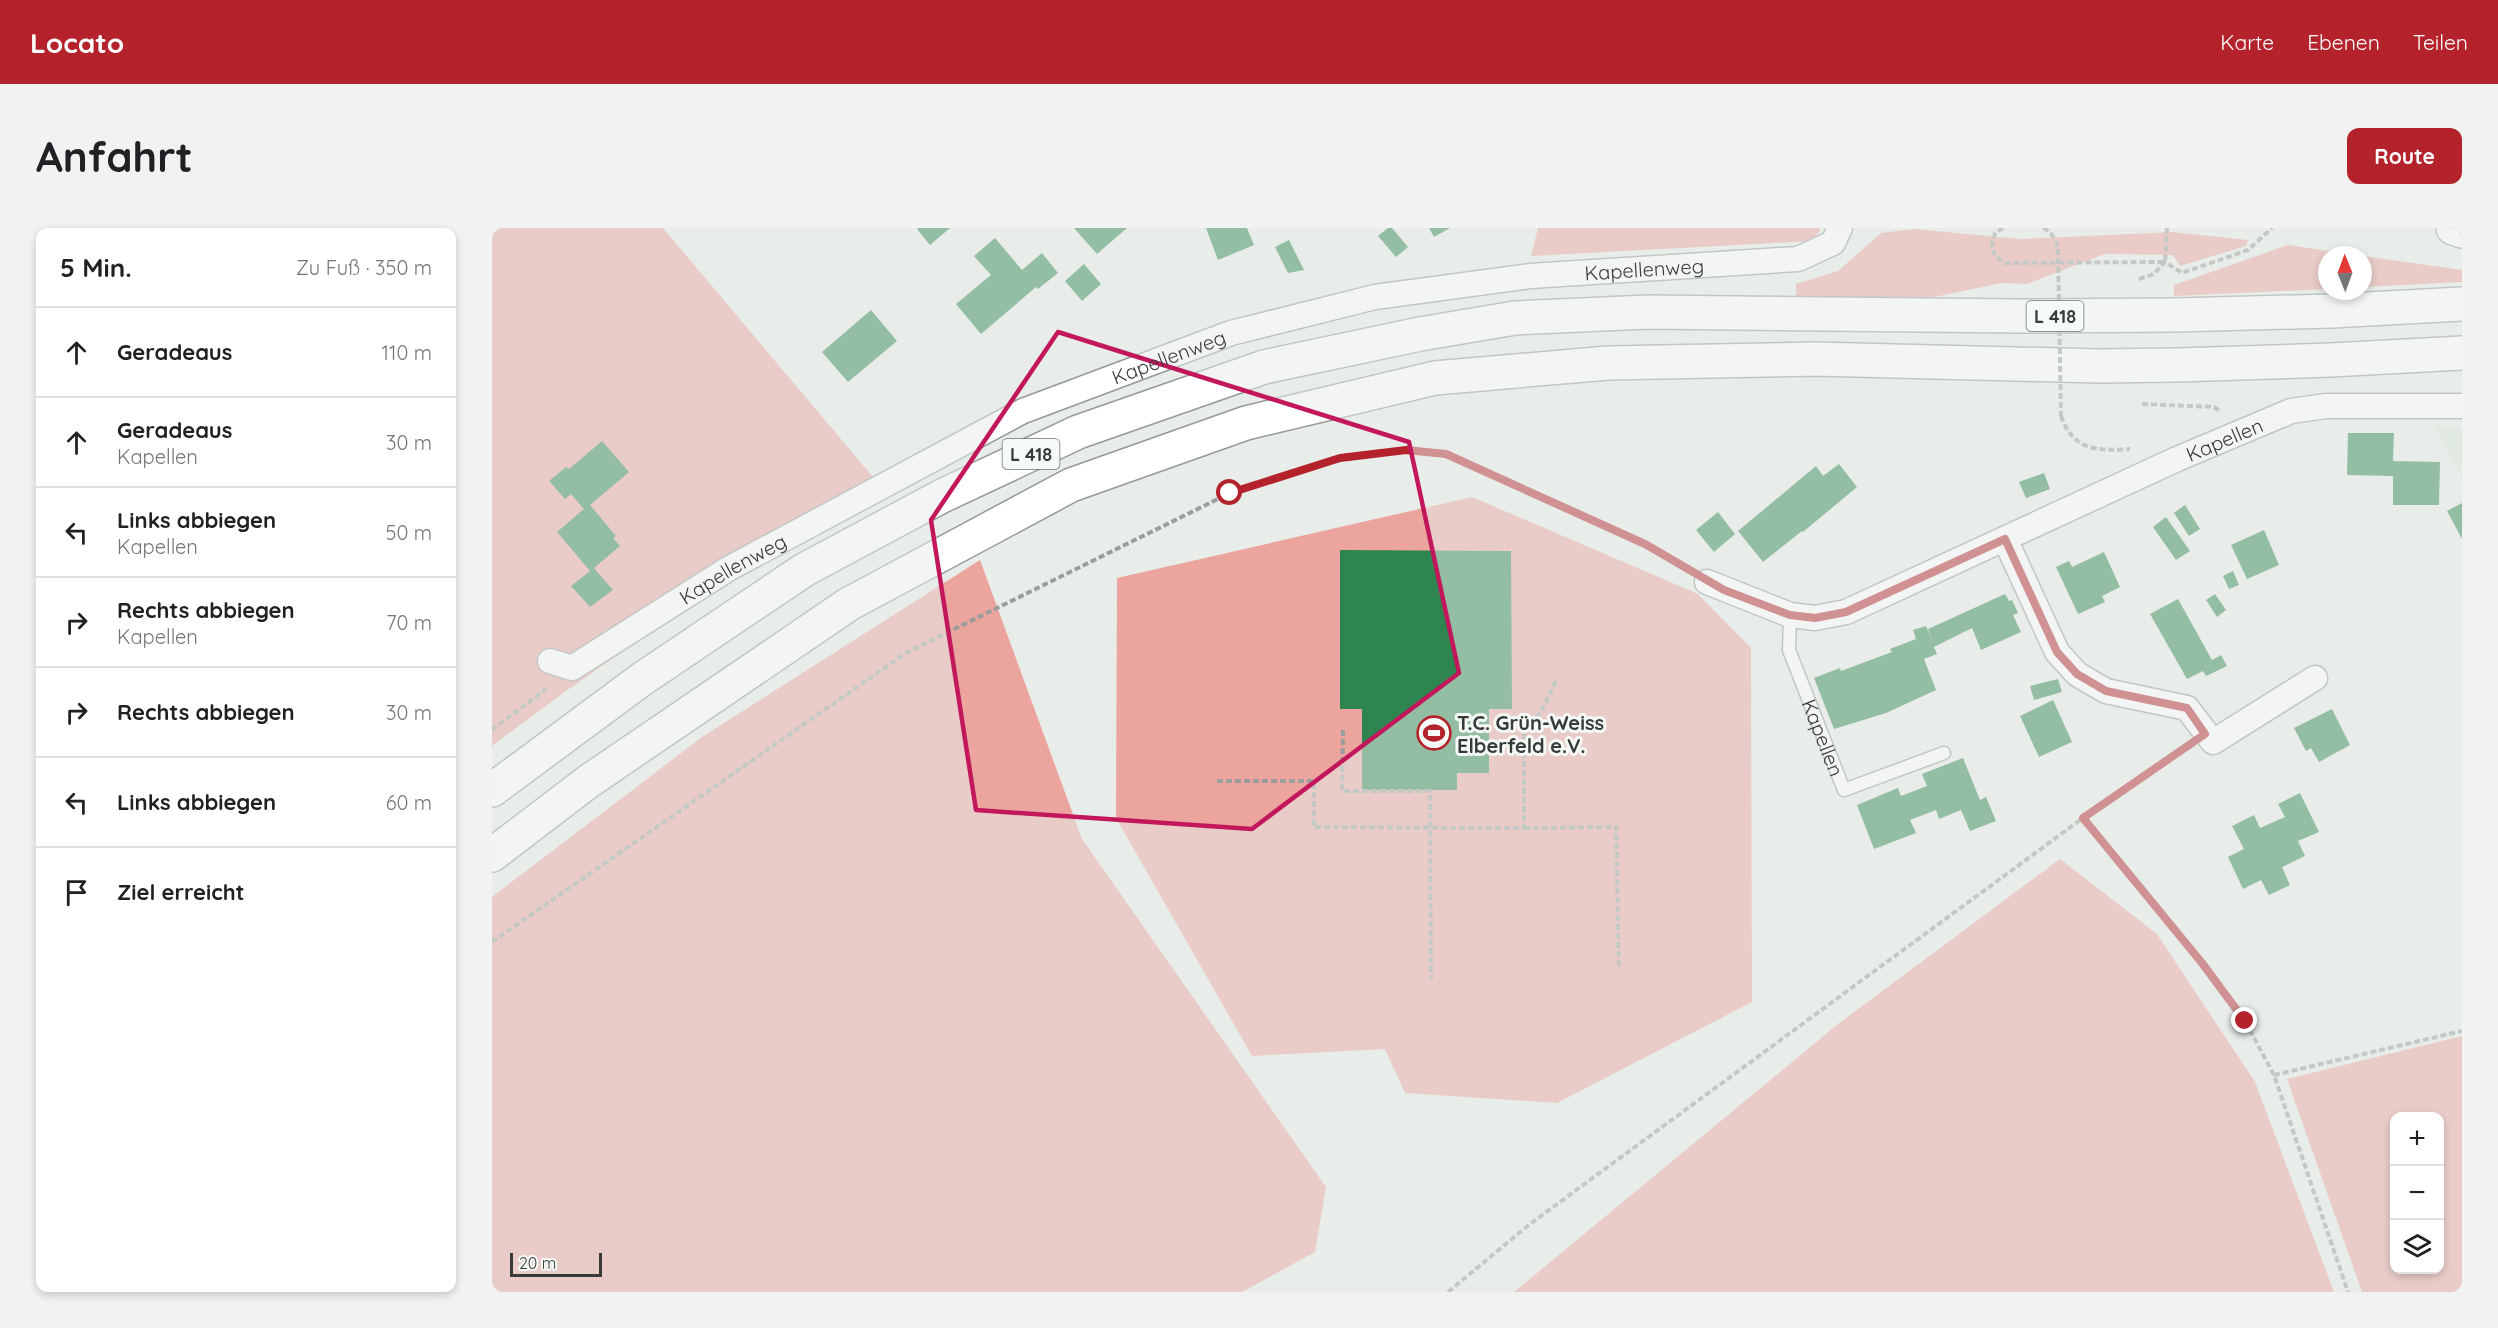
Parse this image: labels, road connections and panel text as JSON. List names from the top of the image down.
{
  "streets": {
    "main road": ["L 418"],
    "street": ["Kapellenweg", "Kapellen"]
  },
  "places": {
    "sports": ["T.C. Grün-Weiss Elberfeld e.V."]
  },
  "scale_bar": "20 m",
  "north": "top",
  "page": {
    "header": "Locato",
    "nav": ["Karte", "Ebenen", "Teilen"],
    "buttons": "Route",
    "title": "Anfahrt",
    "heading": ["5 Min.", "Zu Fuß · 350 m"],
    "list": [
      ["Geradeaus", "110 m"],
      ["Geradeaus", "Kapellen", "30 m"],
      ["Links abbiegen", "Kapellen", "50 m"],
      ["Rechts abbiegen", "Kapellen", "70 m"],
      ["Rechts abbiegen", "30 m"],
      ["Links abbiegen", "60 m"],
      "Ziel erreicht"
    ],
    "map_buttons": ["+", "−"],
    "scale": "20 m"
  }
}
